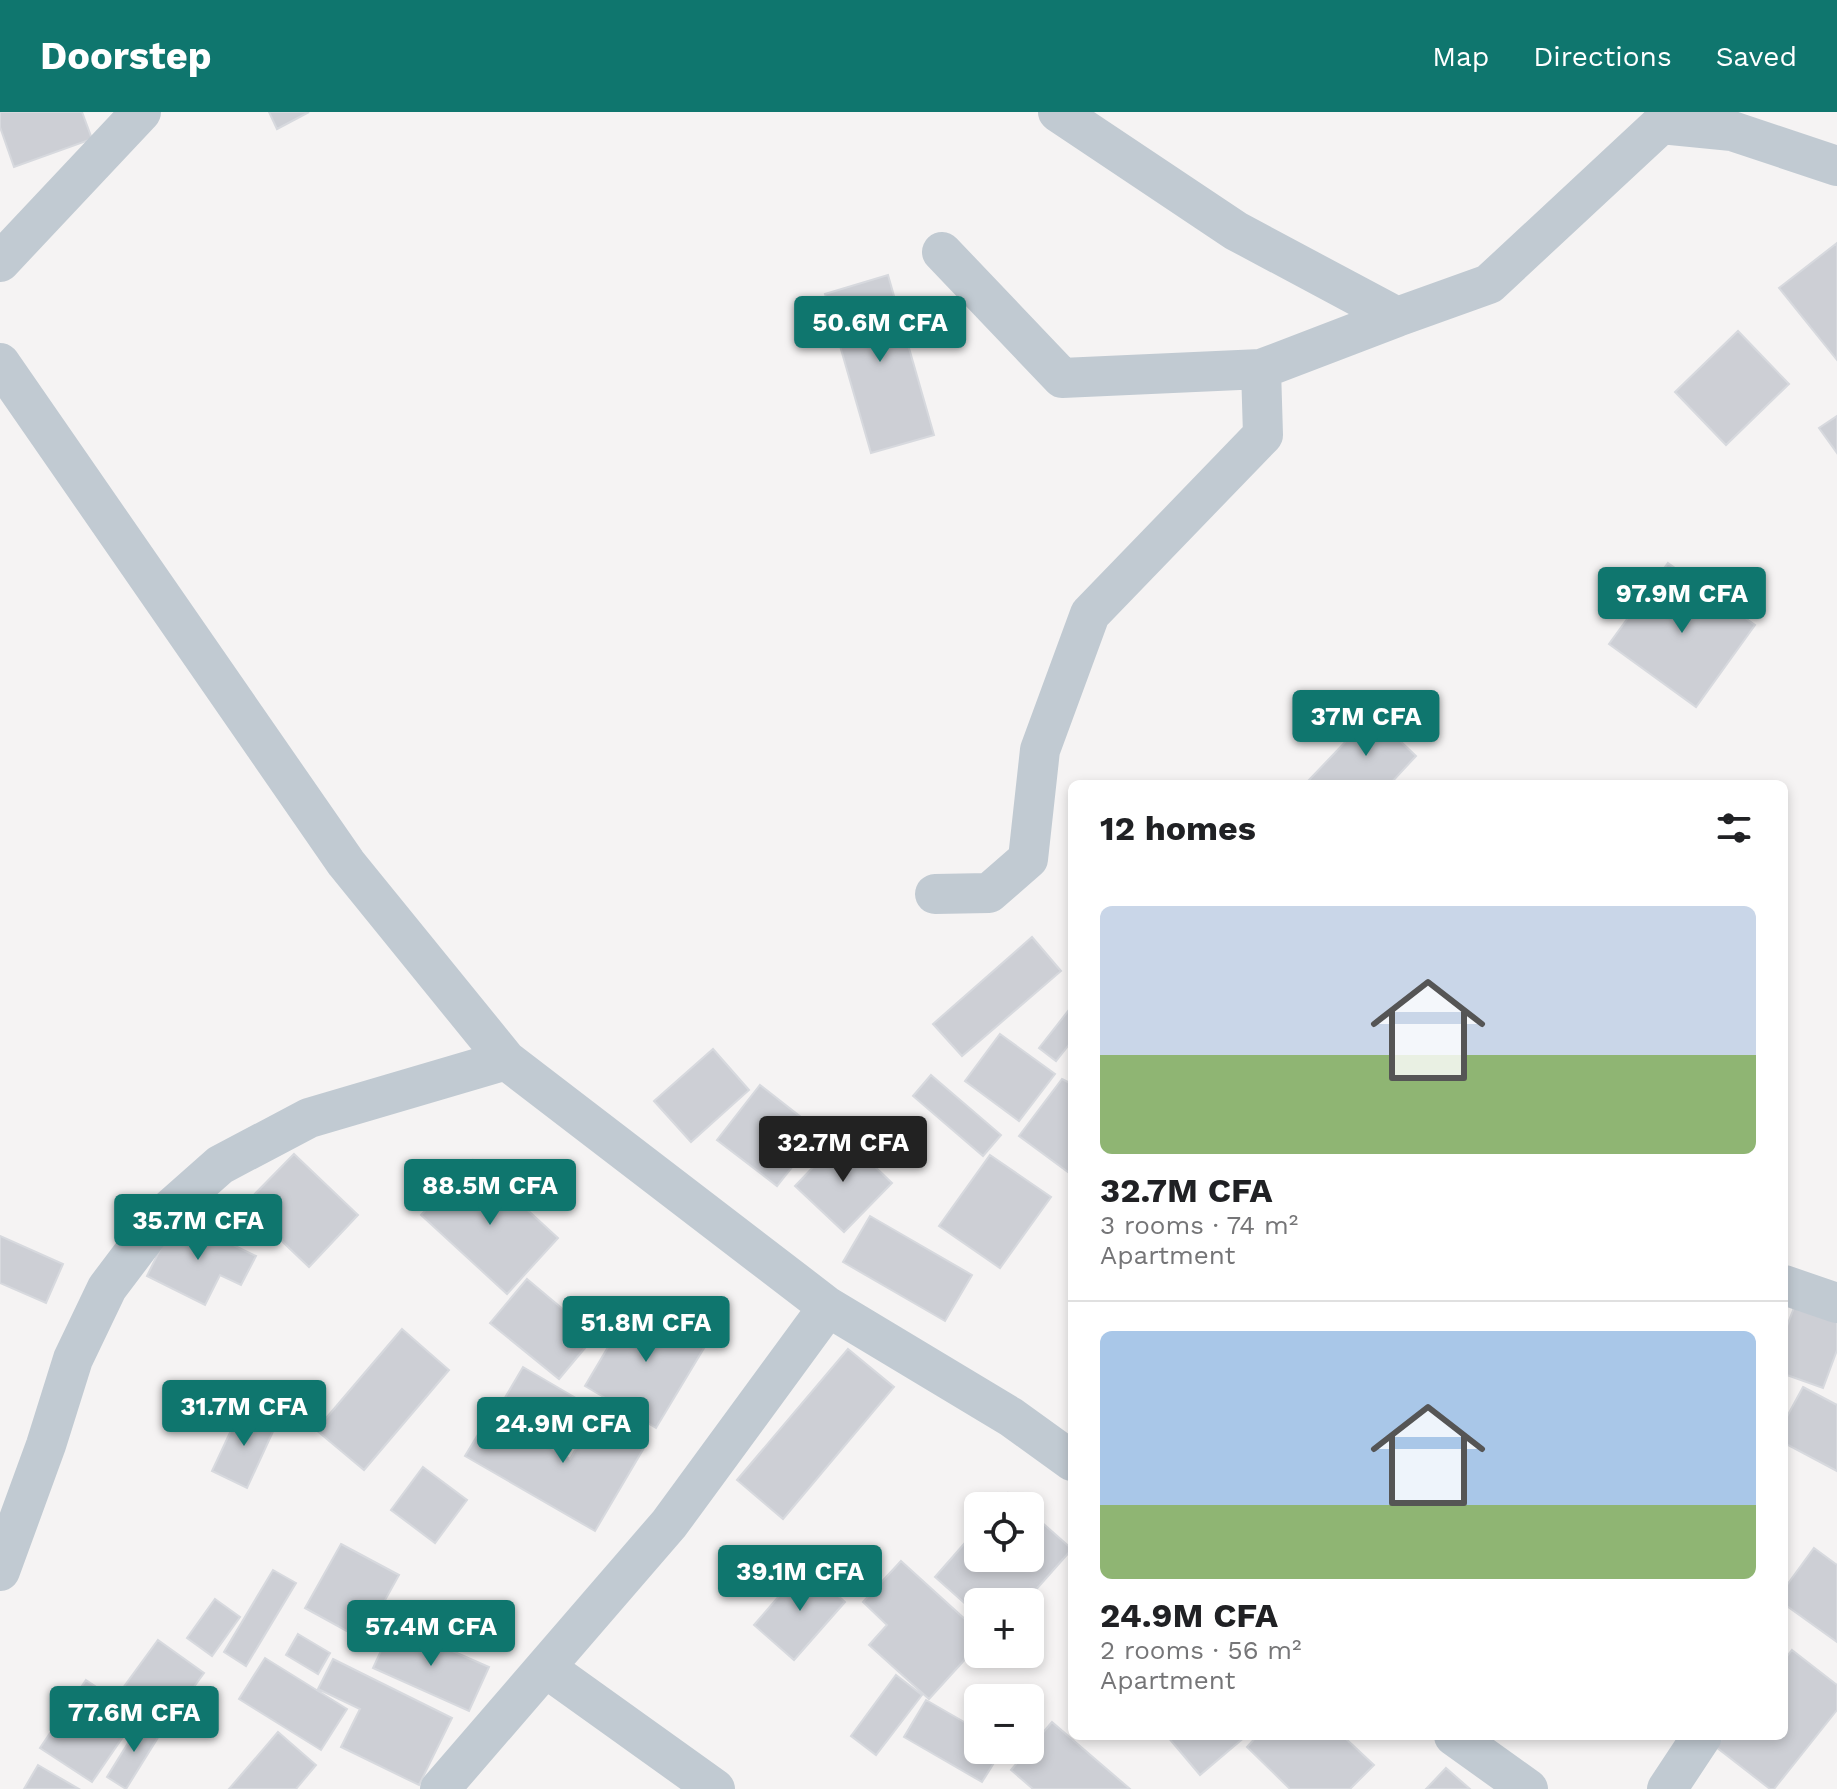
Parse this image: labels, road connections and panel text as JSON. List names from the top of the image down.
{
  "page": {
    "header": "Doorstep",
    "nav": ["Map", "Directions", "Saved"],
    "price": [
      "50.6M CFA",
      "97.9M CFA",
      "37M CFA",
      "32.7M CFA",
      "88.5M CFA",
      "35.7M CFA",
      "51.8M CFA",
      "31.7M CFA",
      "24.9M CFA",
      "39.1M CFA",
      "57.4M CFA",
      "77.6M CFA"
    ],
    "heading": "12 homes",
    "list": [
      {
        "name": "32.7M CFA",
        "note": "3 rooms · 74 m² · Apartment"
      },
      {
        "name": "24.9M CFA",
        "note": "2 rooms · 56 m² · Apartment"
      }
    ],
    "map_buttons": ["+", "−"]
  }
}
